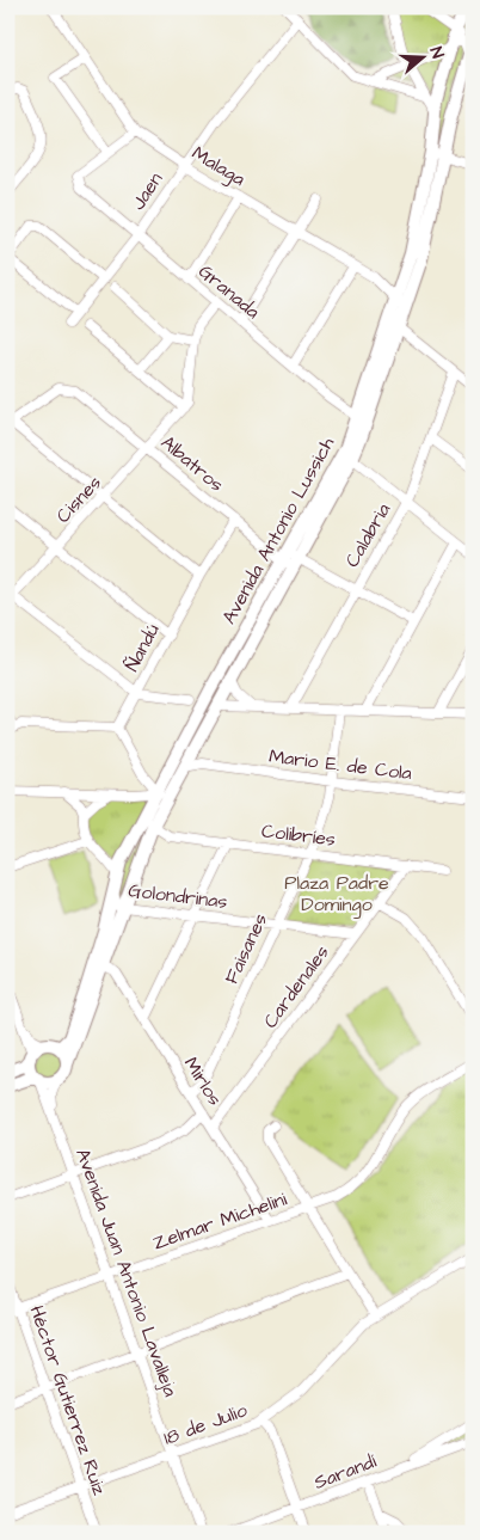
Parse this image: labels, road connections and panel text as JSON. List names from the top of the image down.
{
  "streets": {
    "main road": ["Avenida Antonio Lussich"],
    "street": [
      "Malaga",
      "Jaen",
      "Granada",
      "Albatros",
      "Cisnes",
      "Calabria",
      "Ñandú",
      "Mario E. de Cola",
      "Colibríes",
      "Golondrinas",
      "Faisanes",
      "Cardenales",
      "Mirlos",
      "Zelmar Michelini",
      "Avenida Juan Antonio Lavalleja",
      "Héctor Gutierrez Ruiz",
      "18 de Julio",
      "Sarandí"
    ]
  },
  "crossings": [
    ["Malaga", "Jaen"],
    ["Malaga", "Avenida Antonio Lussich"],
    ["Jaen", "Granada"],
    ["Granada", "Avenida Antonio Lussich"],
    ["Albatros", "Cisnes"],
    ["Albatros", "Avenida Antonio Lussich"],
    ["Albatros", "Calabria"],
    ["Albatros", "Ñandú"],
    ["Avenida Antonio Lussich", "Mario E. de Cola"],
    ["Avenida Antonio Lussich", "Colibríes"],
    ["Avenida Antonio Lussich", "Golondrinas"],
    ["Avenida Antonio Lussich", "Mirlos"],
    ["Avenida Antonio Lussich", "Avenida Juan Antonio Lavalleja"],
    ["Mario E. de Cola", "Faisanes"],
    ["Colibríes", "Faisanes"],
    ["Colibríes", "Cardenales"],
    ["Golondrinas", "Faisanes"],
    ["Golondrinas", "Cardenales"],
    ["Faisanes", "Mirlos"],
    ["Cardenales", "Mirlos"],
    ["Mirlos", "Zelmar Michelini"],
    ["Zelmar Michelini", "Avenida Juan Antonio Lavalleja"],
    ["Zelmar Michelini", "Héctor Gutierrez Ruiz"],
    ["Avenida Juan Antonio Lavalleja", "18 de Julio"],
    ["Héctor Gutierrez Ruiz", "18 de Julio"]
  ],
  "parks": ["Plaza Padre Domingo"],
  "north": "right"
}
